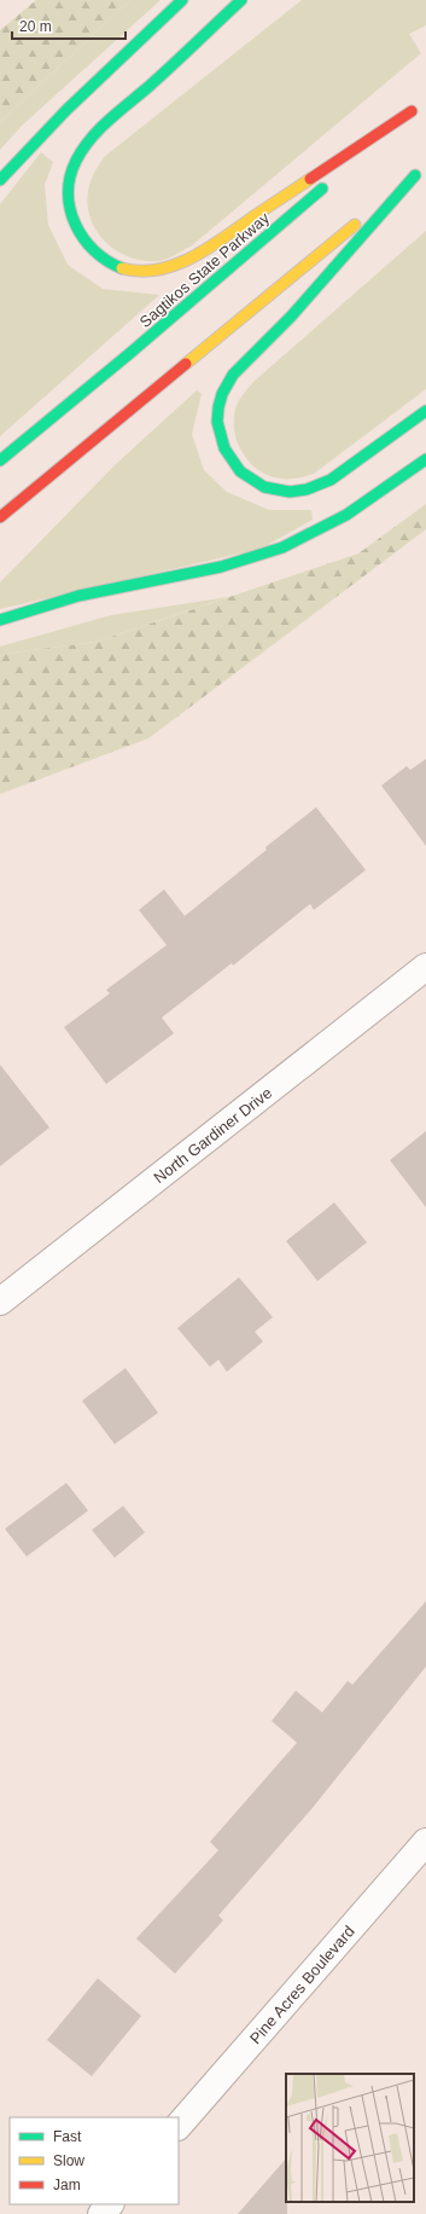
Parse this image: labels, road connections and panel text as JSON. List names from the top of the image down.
{
  "streets": {
    "highway": ["Sagtikos State Parkway"],
    "street": ["North Gardiner Drive", "Pine Acres Boulevard"]
  },
  "legend": ["Fast", "Slow", "Jam"],
  "scale_bar": "20 m"
}
